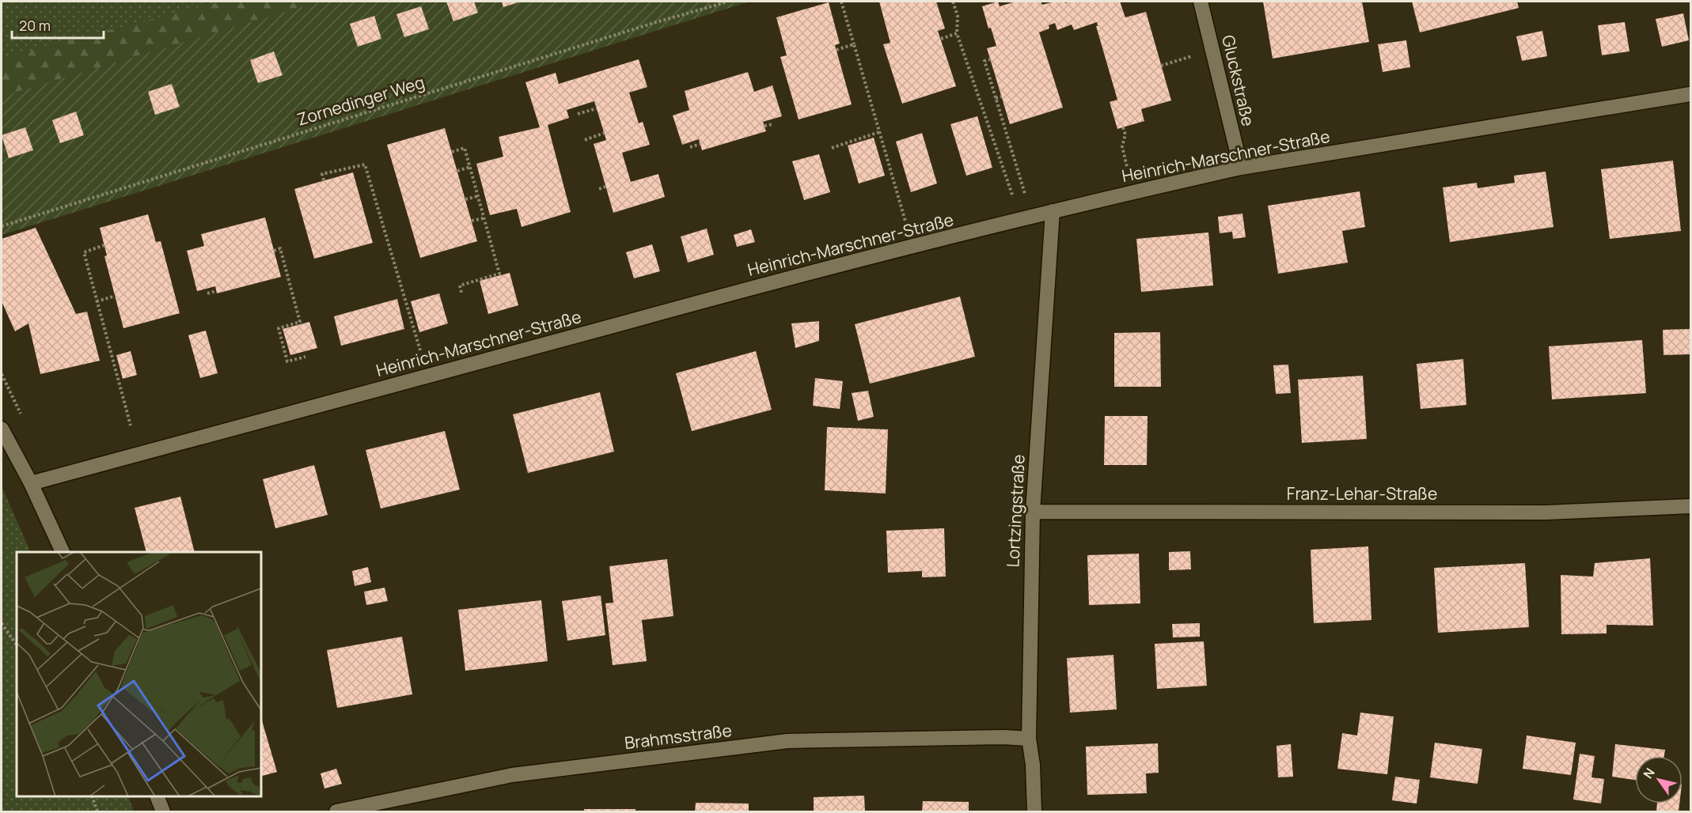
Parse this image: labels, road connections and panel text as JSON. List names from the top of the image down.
{
  "streets": {
    "street": [
      "Gluckstraße",
      "Heinrich-Marschner-Straße",
      "Franz-Lehar-Straße",
      "Lortzingstraße",
      "Brahmsstraße"
    ],
    "path": ["Zornedinger Weg"]
  },
  "crossings": [
    ["Gluckstraße", "Heinrich-Marschner-Straße"],
    ["Heinrich-Marschner-Straße", "Lortzingstraße"],
    ["Franz-Lehar-Straße", "Lortzingstraße"],
    ["Lortzingstraße", "Brahmsstraße"]
  ],
  "scale_bar": "20 m",
  "north": "top left"
}
